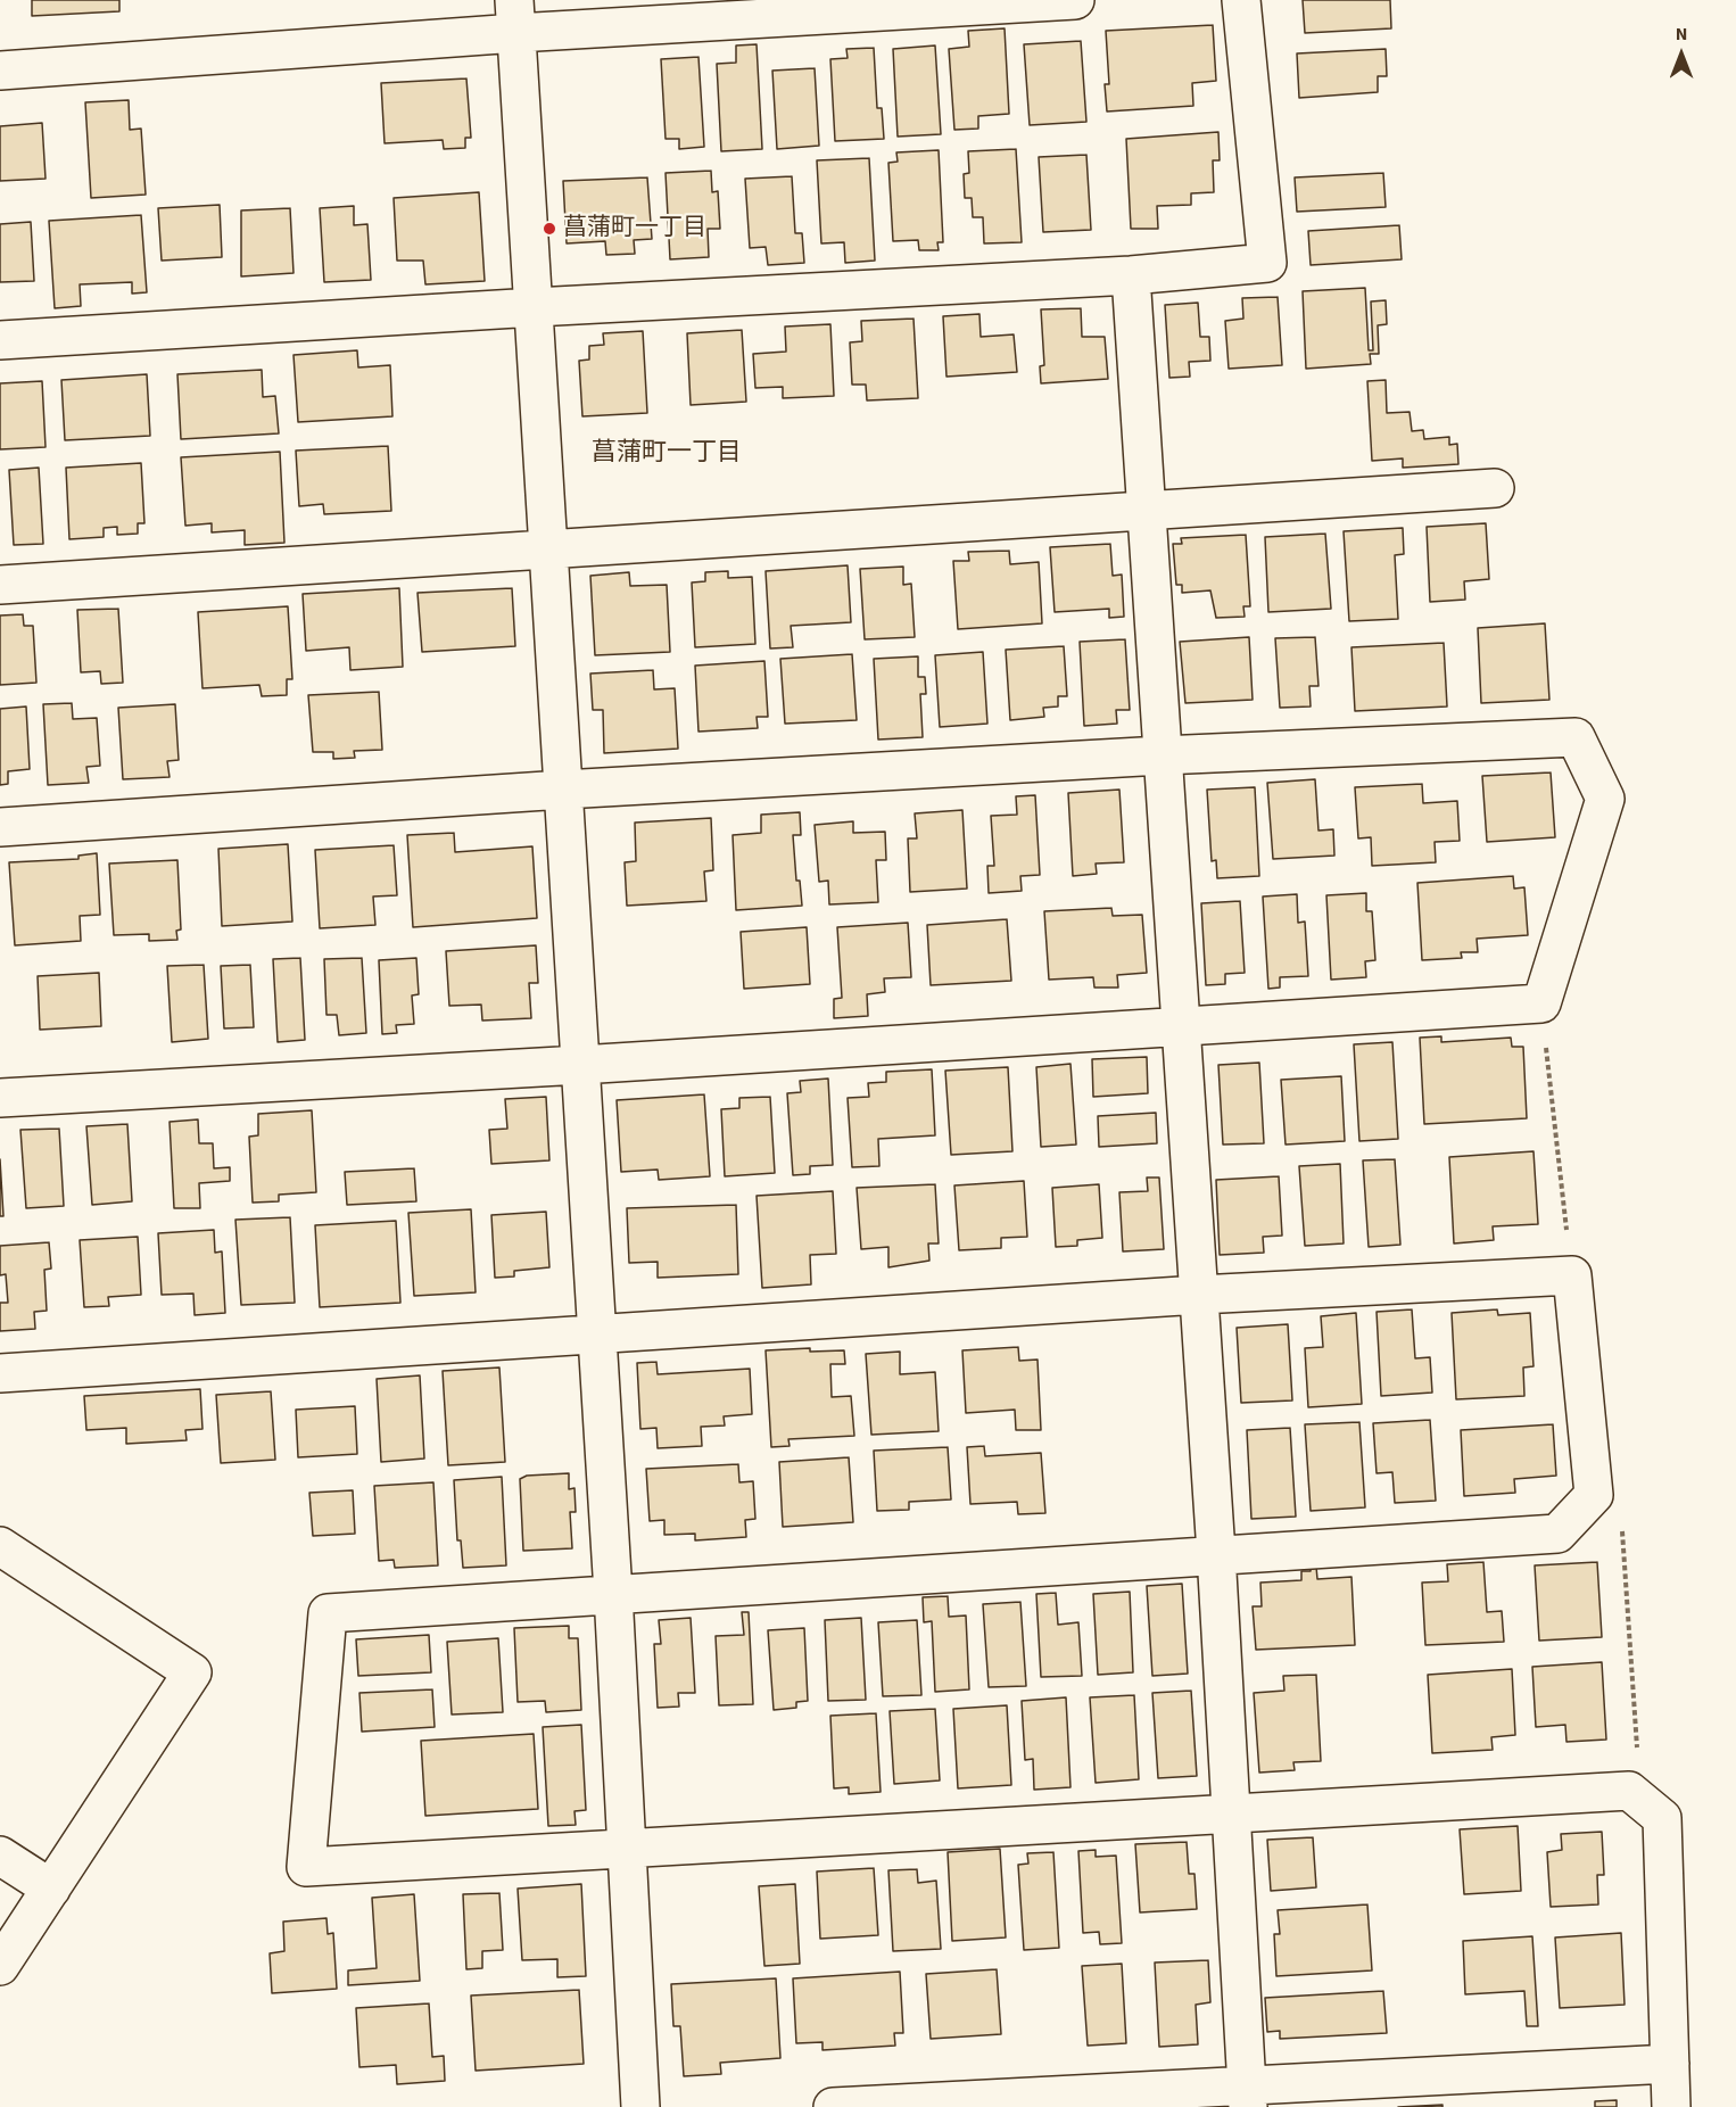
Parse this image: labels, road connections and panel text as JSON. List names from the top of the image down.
{
  "districts": ["菖蒲町一丁目"],
  "places": ["菖蒲町一丁目"],
  "north": "top"
}
